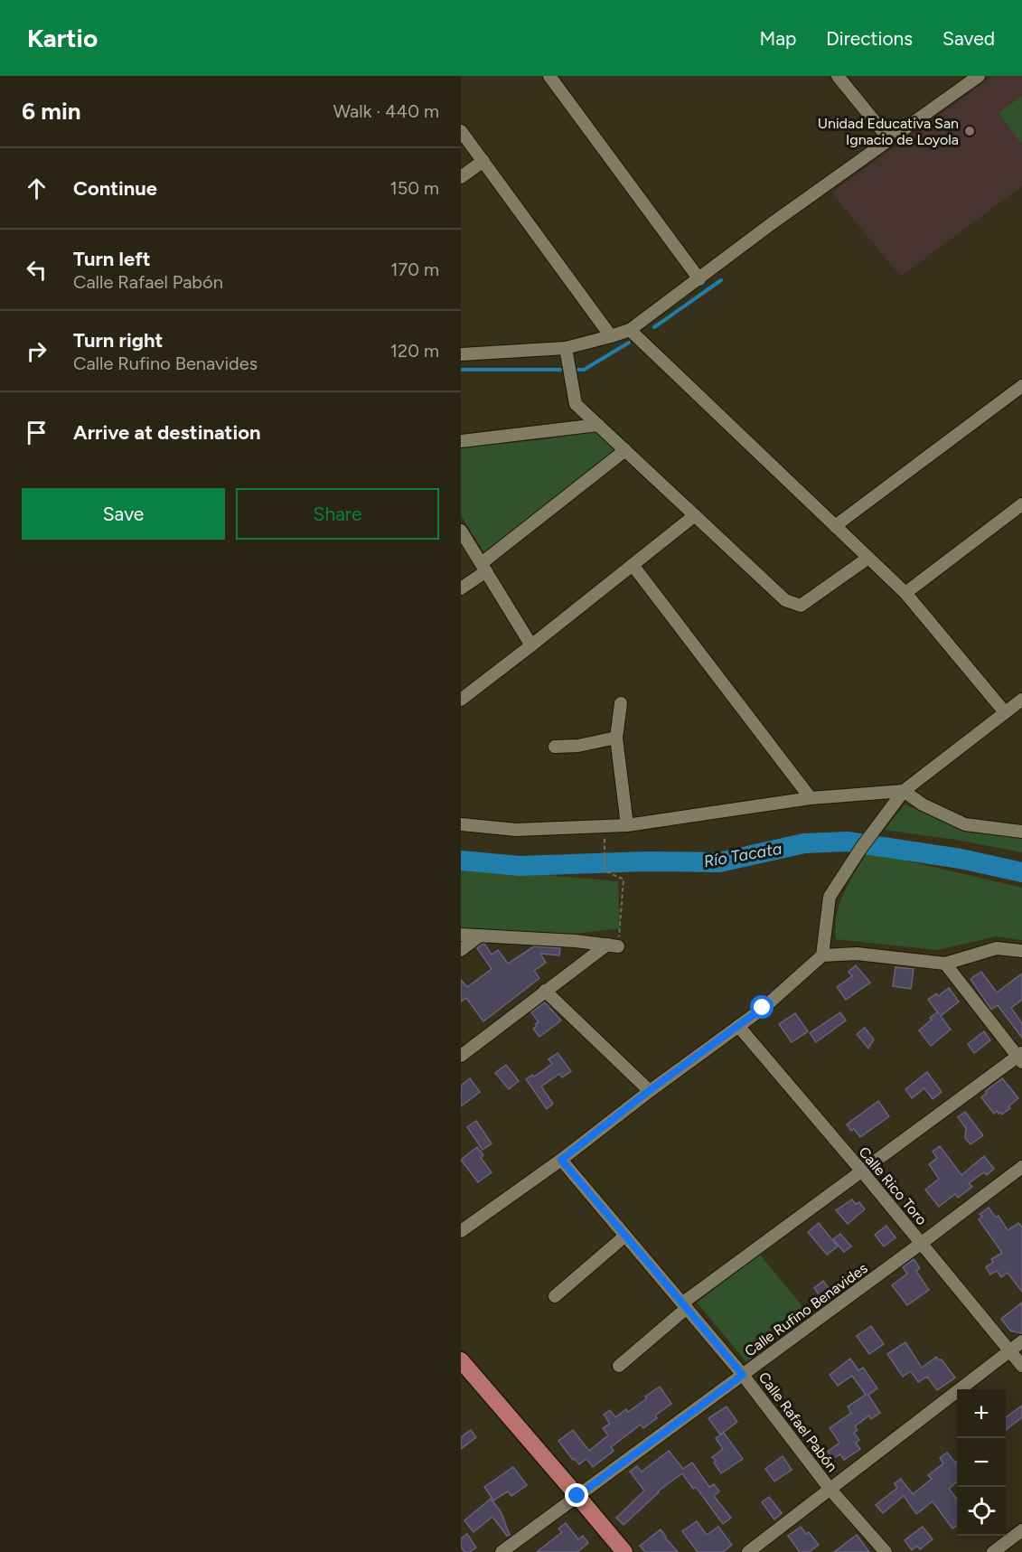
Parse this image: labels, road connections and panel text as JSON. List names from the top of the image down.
{
  "streets": {
    "street": ["Calle Rico Toro", "Calle Rufino Benavides", "Calle Rafael Pabón"]
  },
  "crossings": [
    ["Calle Rico Toro", "Calle Rufino Benavides"],
    ["Calle Rufino Benavides", "Calle Rafael Pabón"]
  ],
  "water": ["Río Tacata"],
  "places": ["Unidad Educativa San Ignacio de Loyola"],
  "page": {
    "header": "Kartio",
    "nav": ["Map", "Directions", "Saved"],
    "heading": ["6 min", "Walk · 440 m"],
    "list": [
      ["Continue", "150 m"],
      ["Turn left", "Calle Rafael Pabón", "170 m"],
      ["Turn right", "Calle Rufino Benavides", "120 m"],
      "Arrive at destination"
    ],
    "buttons": ["Save", "Share"],
    "map_buttons": ["+", "−"]
  }
}
